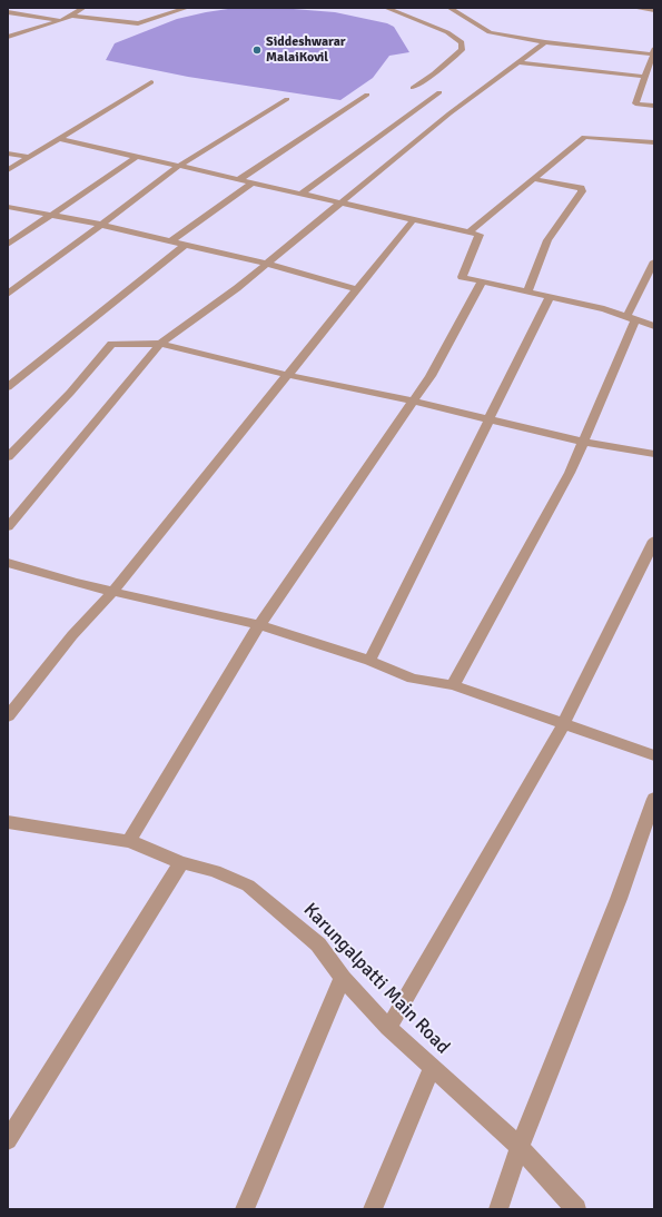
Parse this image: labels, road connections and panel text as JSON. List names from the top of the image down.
{
  "streets": {
    "street": ["Karungalpatti Main Road"]
  },
  "places": ["Siddeshwarar MalaiKovil"]
}
